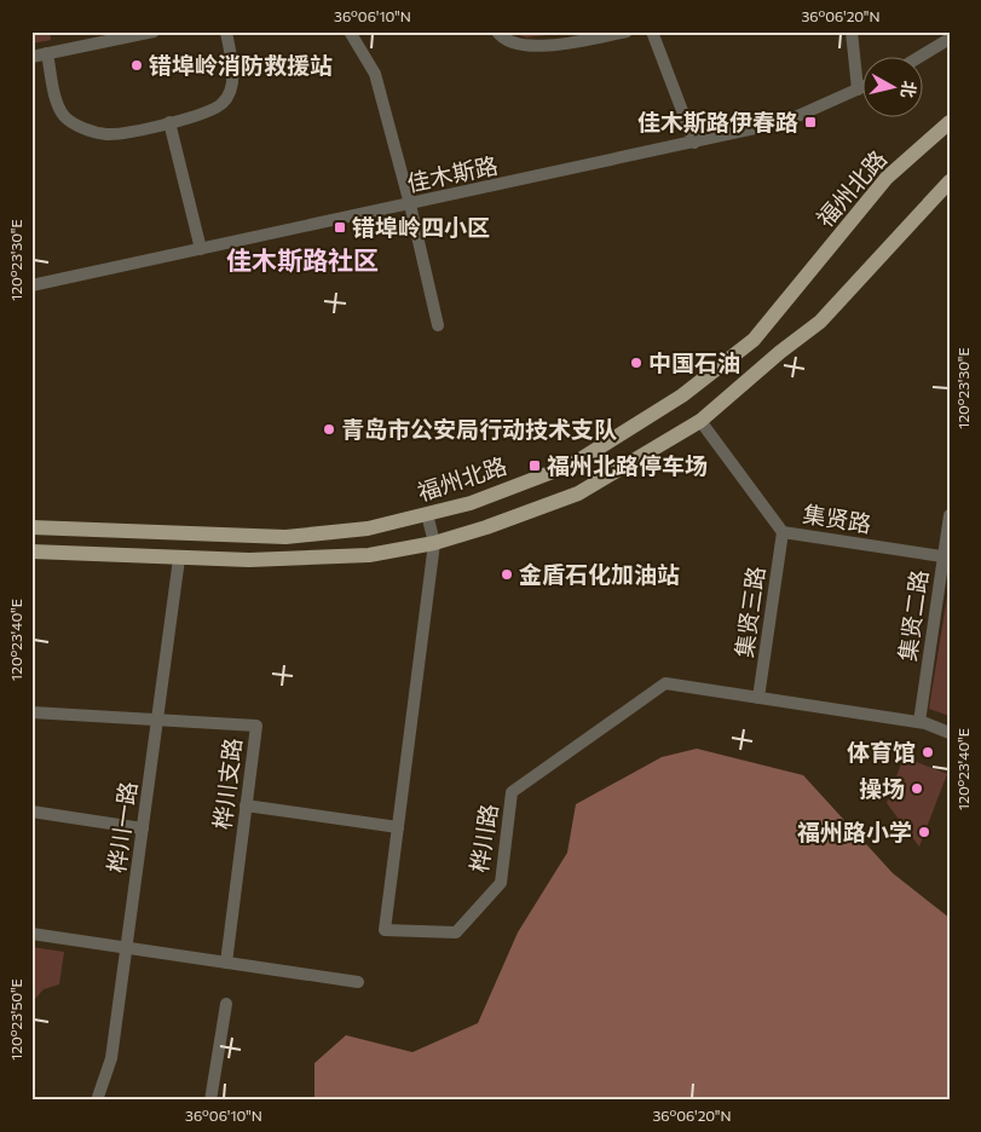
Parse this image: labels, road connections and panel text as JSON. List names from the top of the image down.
{
  "streets": {
    "main road": ["福州北路"],
    "street": [
      "佳木斯路",
      "集贤路",
      "集贤三路",
      "集贤二路",
      "桦川支路",
      "桦川一路",
      "桦川路"
    ]
  },
  "crossings": [
    ["福州北路", "桦川路"],
    ["集贤路", "集贤三路"],
    ["集贤路", "集贤二路"],
    ["集贤三路", "桦川路"],
    ["集贤二路", "桦川路"],
    ["桦川支路", "桦川一路"]
  ],
  "districts": ["佳木斯路社区"],
  "places": {
    "other": [
      "错埠岭消防救援站",
      "中国石油",
      "青岛市公安局行动技术支队",
      "金盾石化加油站",
      "体育馆",
      "操场",
      "福州路小学"
    ],
    "transit": ["佳木斯路伊春路", "错埠岭四小区", "福州北路停车场"]
  },
  "north": "right",
  "coordinates": [
    "36°06'10\"N",
    "36°06'20\"N",
    "120°23'30\"E",
    "120°23'40\"E",
    "120°23'50\"E"
  ]
}
